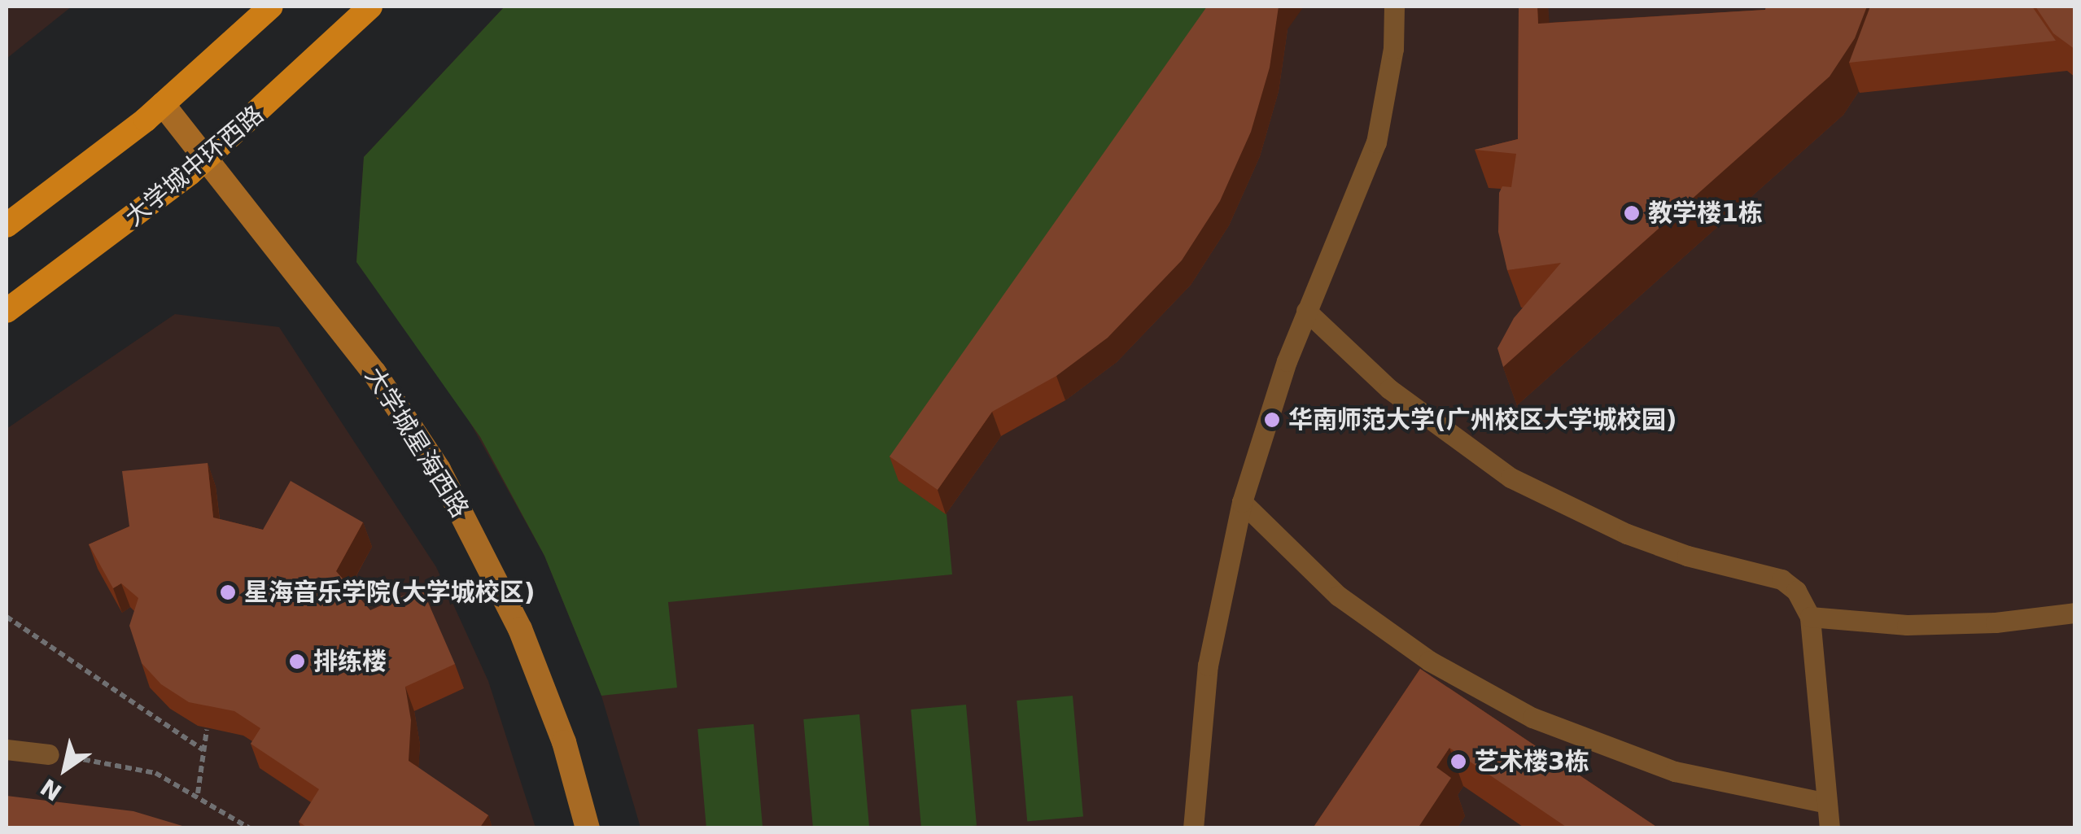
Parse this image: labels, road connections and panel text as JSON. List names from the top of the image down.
{
  "streets": {
    "main road": ["大学城中环西路"],
    "street": ["大学城星海西路"]
  },
  "crossings": [
    ["大学城中环西路", "大学城星海西路"]
  ],
  "places": [
    "教学楼1栋",
    "华南师范大学(广州校区大学城校园)",
    "星海音乐学院(大学城校区)",
    "排练楼",
    "艺术楼3栋"
  ],
  "north": "bottom left"
}
